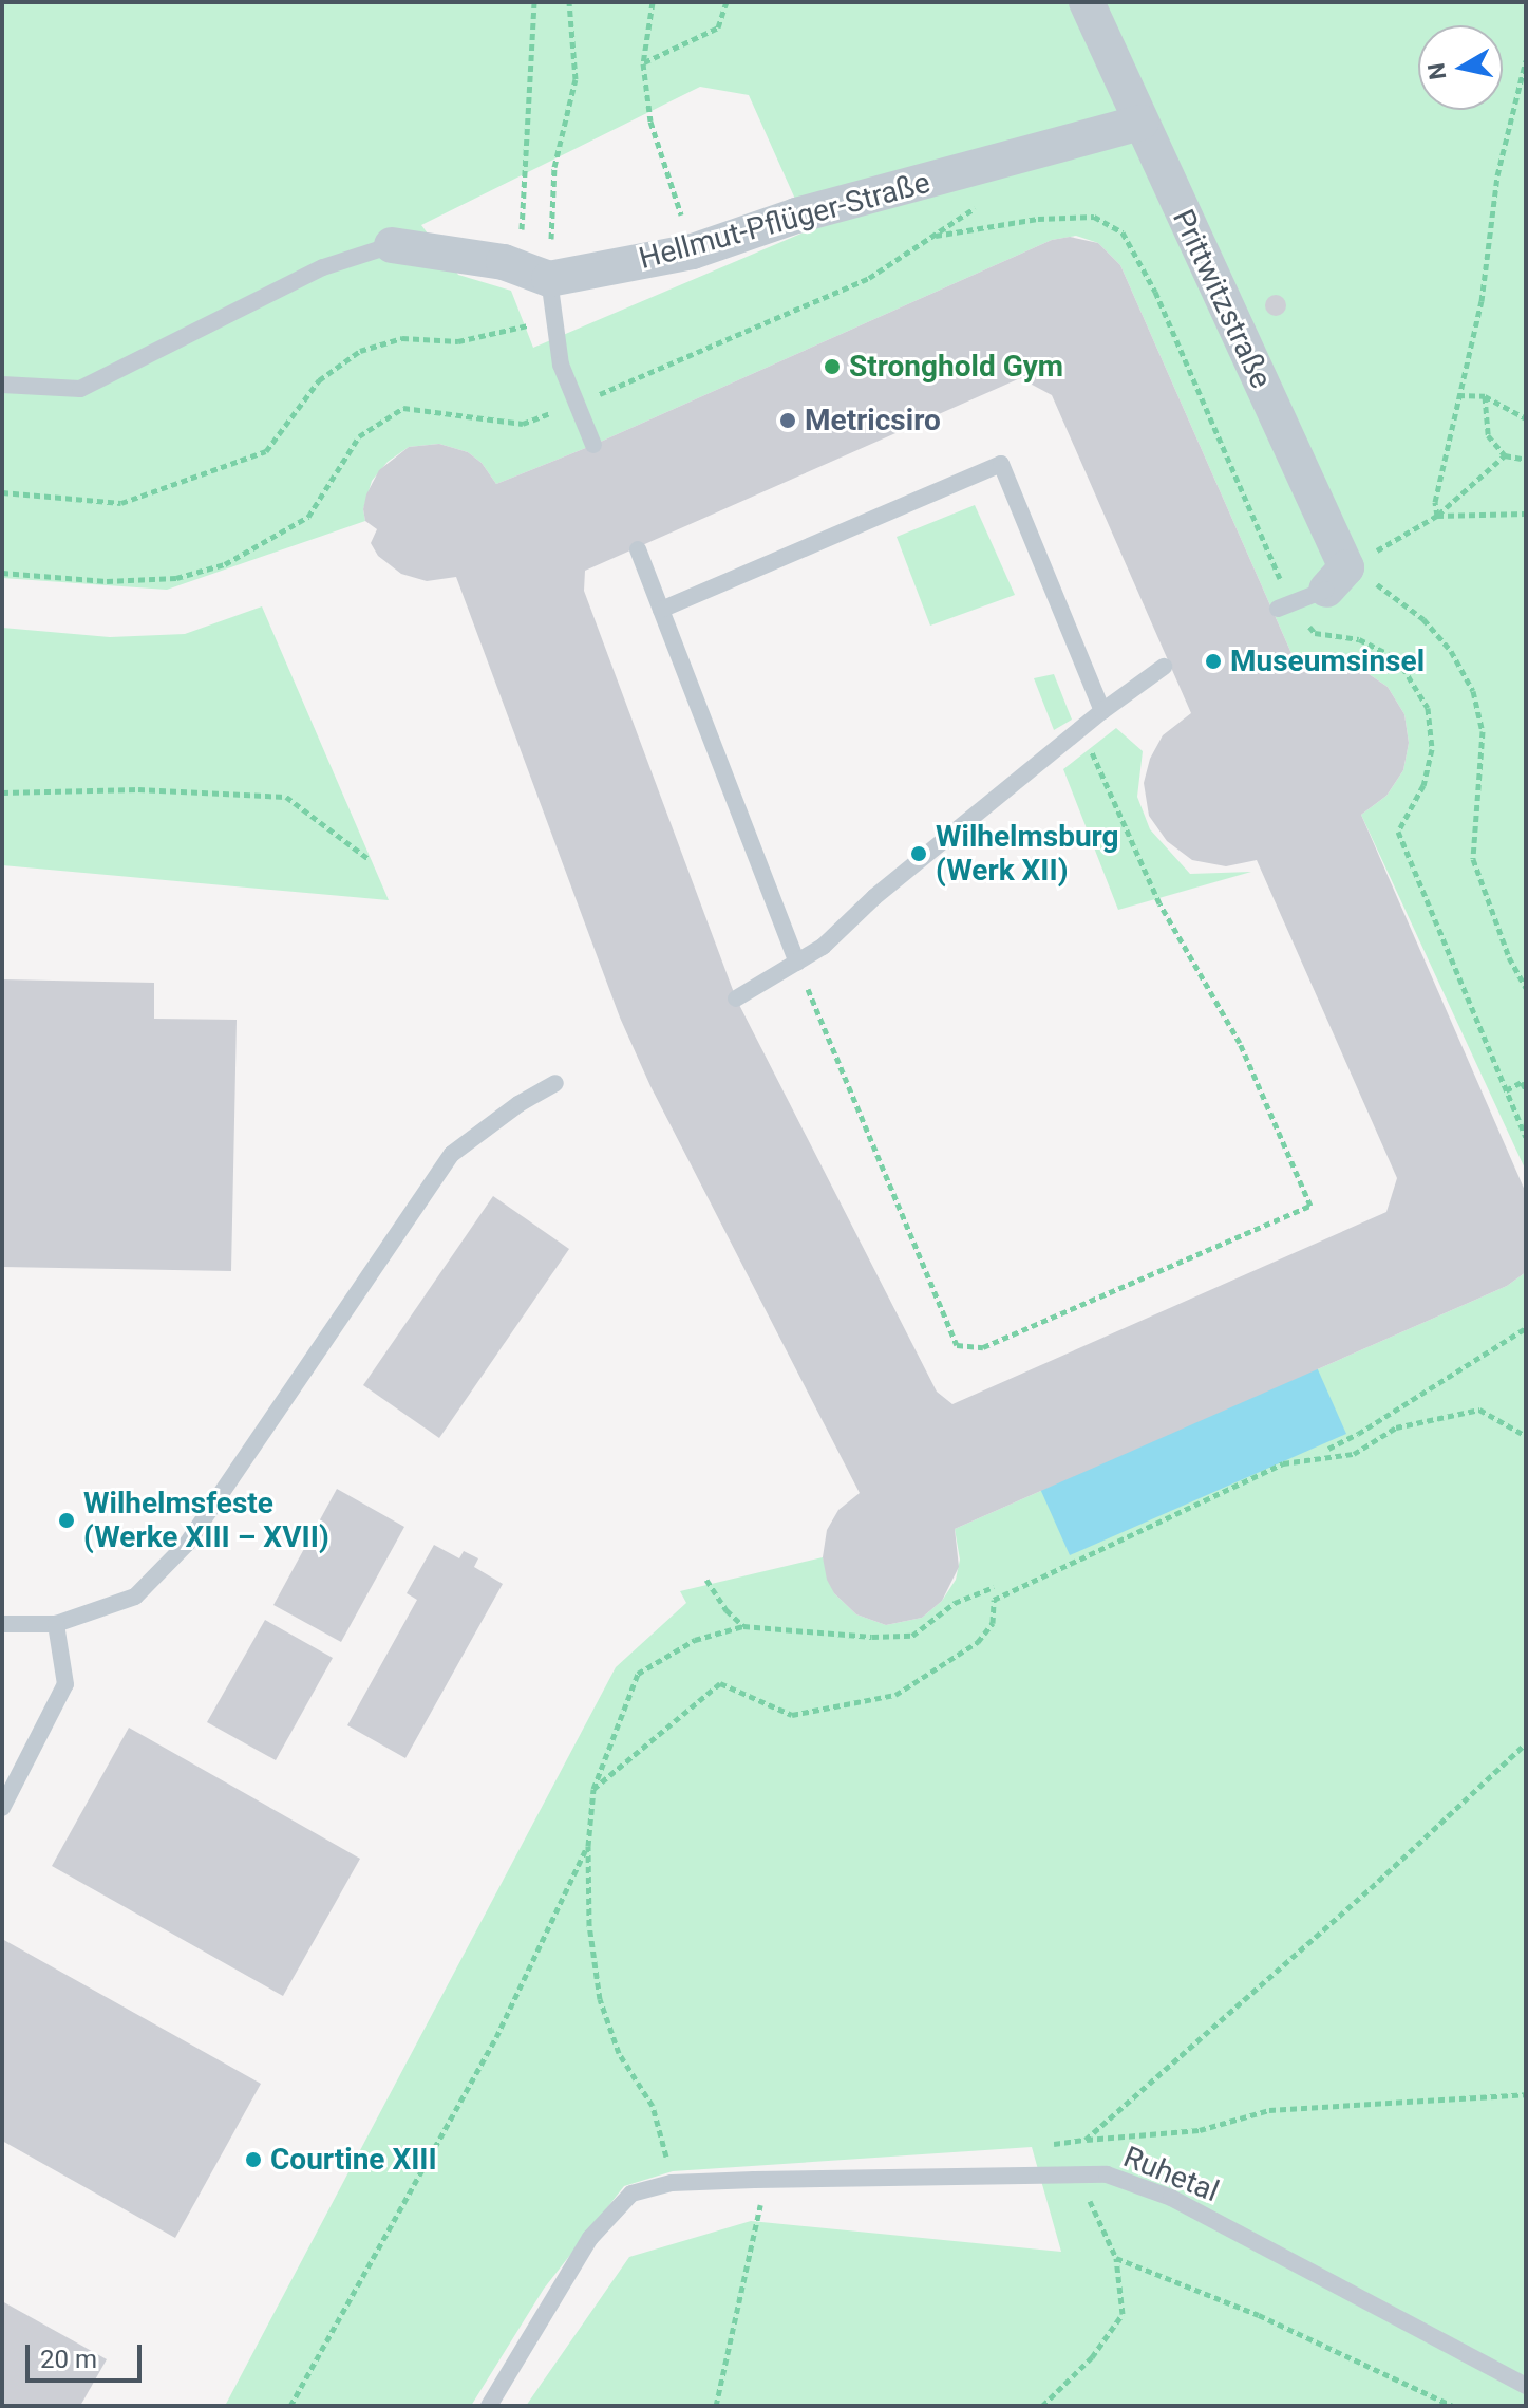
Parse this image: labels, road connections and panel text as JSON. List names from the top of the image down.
{
  "streets": {
    "street": ["Hellmut-Pflüger-Straße", "Prittwitzstraße"],
    "lane": ["Ruhetal"]
  },
  "crossings": [
    ["Hellmut-Pflüger-Straße", "Prittwitzstraße"]
  ],
  "places": [
    "Stronghold Gym",
    "Metricsiro",
    "Museumsinsel",
    "Wilhelmsburg (Werk XII)",
    "Wilhelmsfeste (Werke XIII – XVII)",
    "Courtine XIII"
  ],
  "scale_bar": "20 m",
  "north": "left"
}
